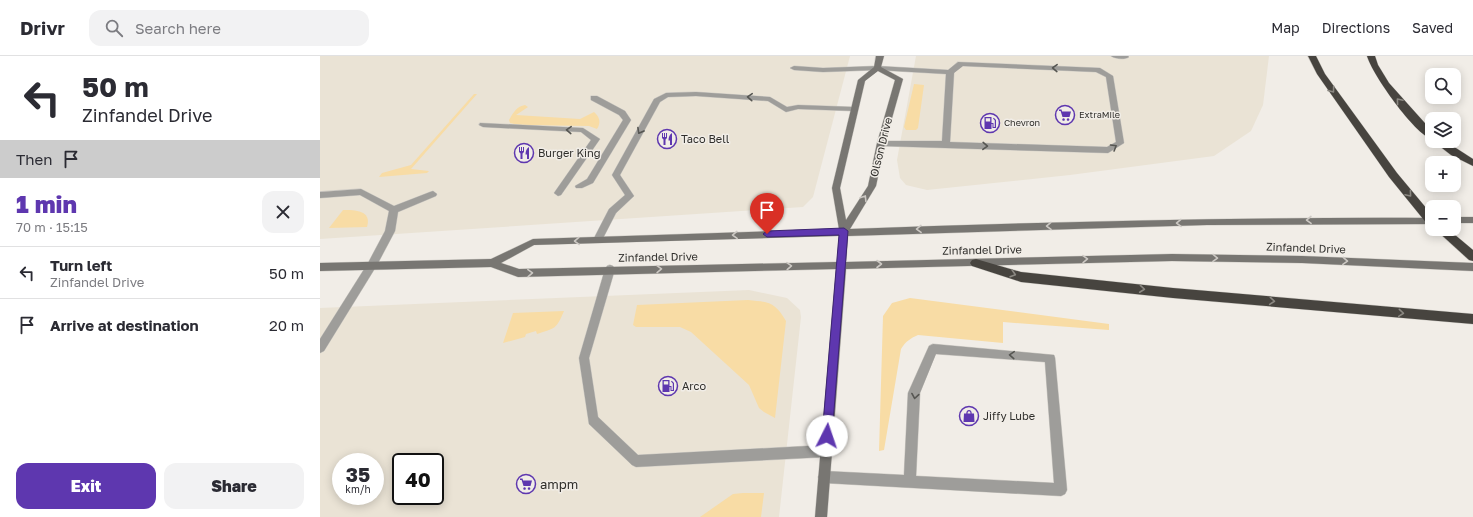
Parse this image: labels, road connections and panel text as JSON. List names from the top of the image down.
{
  "streets": {
    "main road": ["Olson Drive", "Zinfandel Drive"]
  },
  "crossings": [
    ["Olson Drive", "Zinfandel Drive"]
  ],
  "places": {
    "supermarket": ["ExtraMile", "ampm"],
    "fuel station": ["Chevron", "Arco"],
    "restaurant": ["Taco Bell", "Burger King"],
    "shop": ["Jiffy Lube"]
  },
  "page": {
    "header": "Drivr",
    "search": "Search here",
    "nav": ["Map", "Directions", "Saved"],
    "turn": ["50 m", "Zinfandel Drive"],
    "map_buttons": ["+", "−"],
    "then": "Then",
    "heading": ["1 min", "70 m · 15:15"],
    "list": [
      {
        "name": "Turn left",
        "note": "Zinfandel Drive",
        "value": "50 m"
      },
      {
        "name": "Arrive at destination",
        "value": "20 m"
      }
    ],
    "speed": "35 km/h",
    "limit": "40",
    "buttons": ["Exit", "Share"]
  }
}
